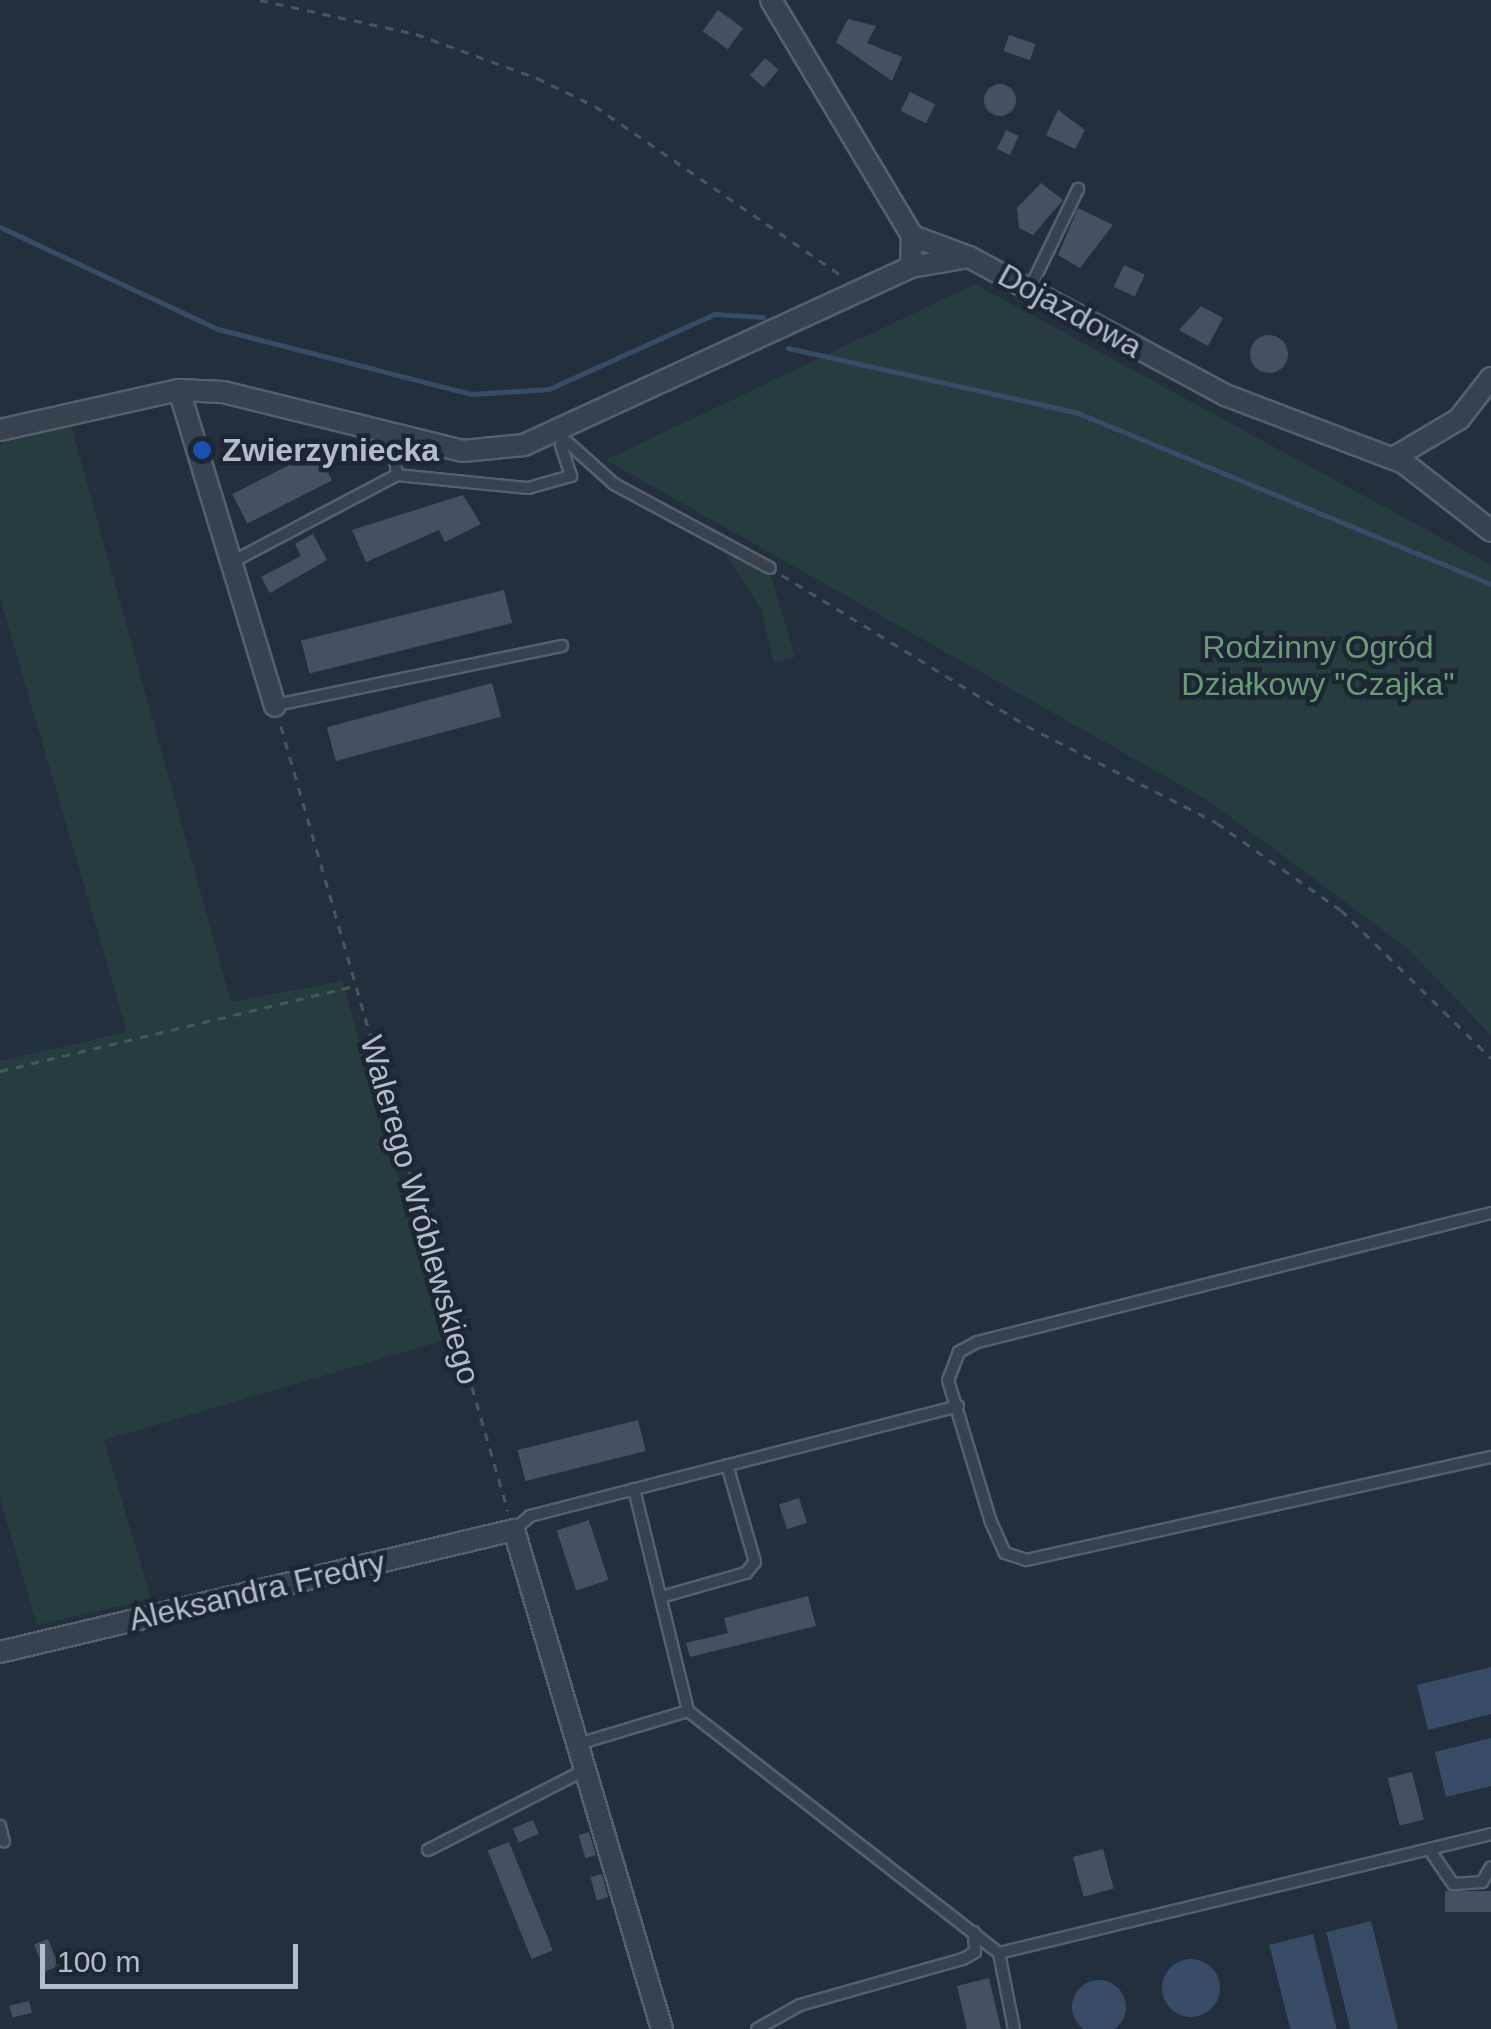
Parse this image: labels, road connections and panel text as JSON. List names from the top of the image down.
{
  "streets": {
    "street": ["Dojazdowa", "Aleksandra Fredry"],
    "path": ["Walerego Wróblewskiego"]
  },
  "crossings": [
    ["Walerego Wróblewskiego", "Aleksandra Fredry"]
  ],
  "parks": ["Rodzinny Ogród Działkowy \"Czajka\""],
  "places": ["Zwierzyniecka"],
  "scale_bar": "100 m"
}
